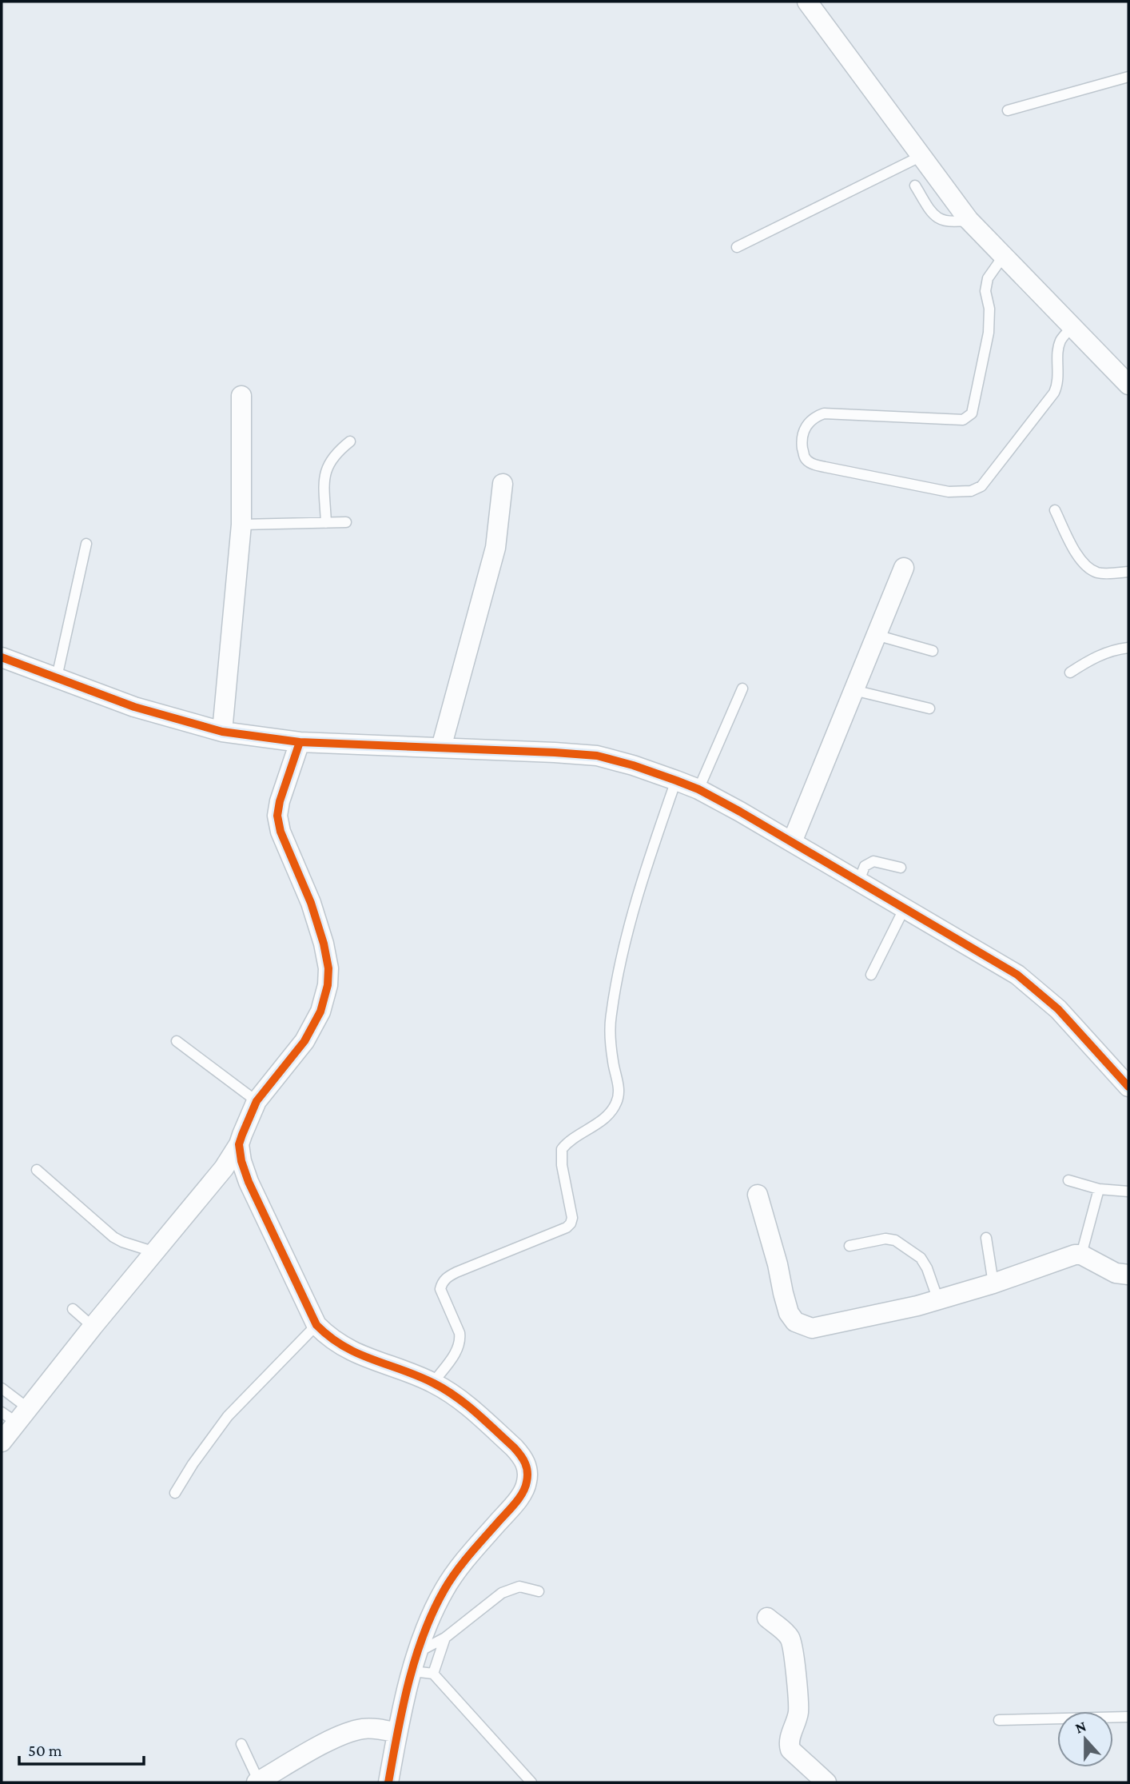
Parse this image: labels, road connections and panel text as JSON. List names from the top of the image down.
{
  "scale_bar": "50 m",
  "north": "top"
}
